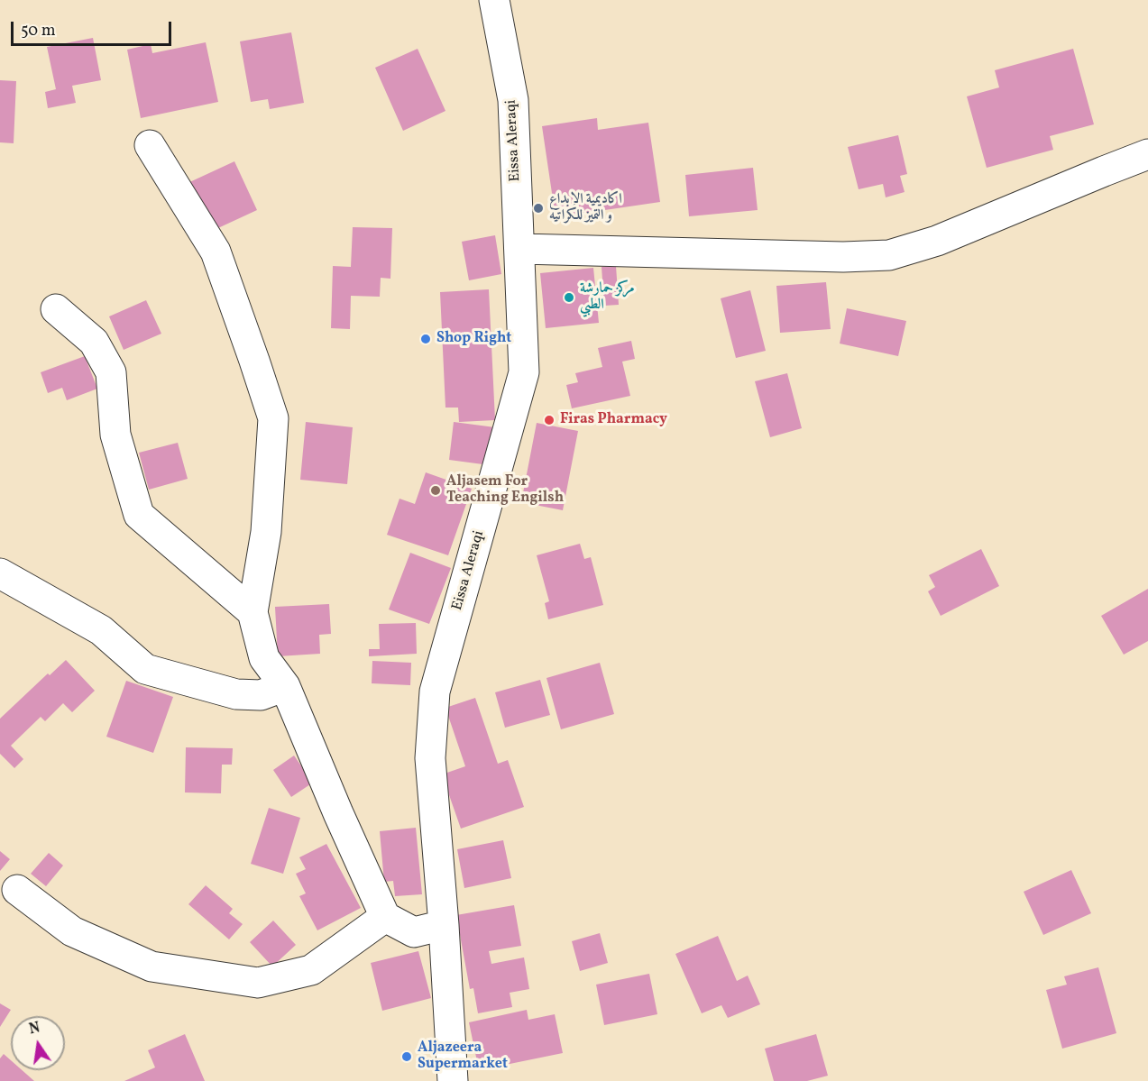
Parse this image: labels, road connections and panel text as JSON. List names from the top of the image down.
{
  "streets": {
    "street": ["Eissa Aleraqi"]
  },
  "places": [
    "اكاديمية الإبداع و التميز للكراتيه",
    "مركز حمارشة الطبي",
    "Shop Right",
    "Firas Pharmacy",
    "Aljasem For Teaching Engilsh",
    "Aljazeera Supermarket"
  ],
  "scale_bar": "50 m",
  "north": "top"
}
